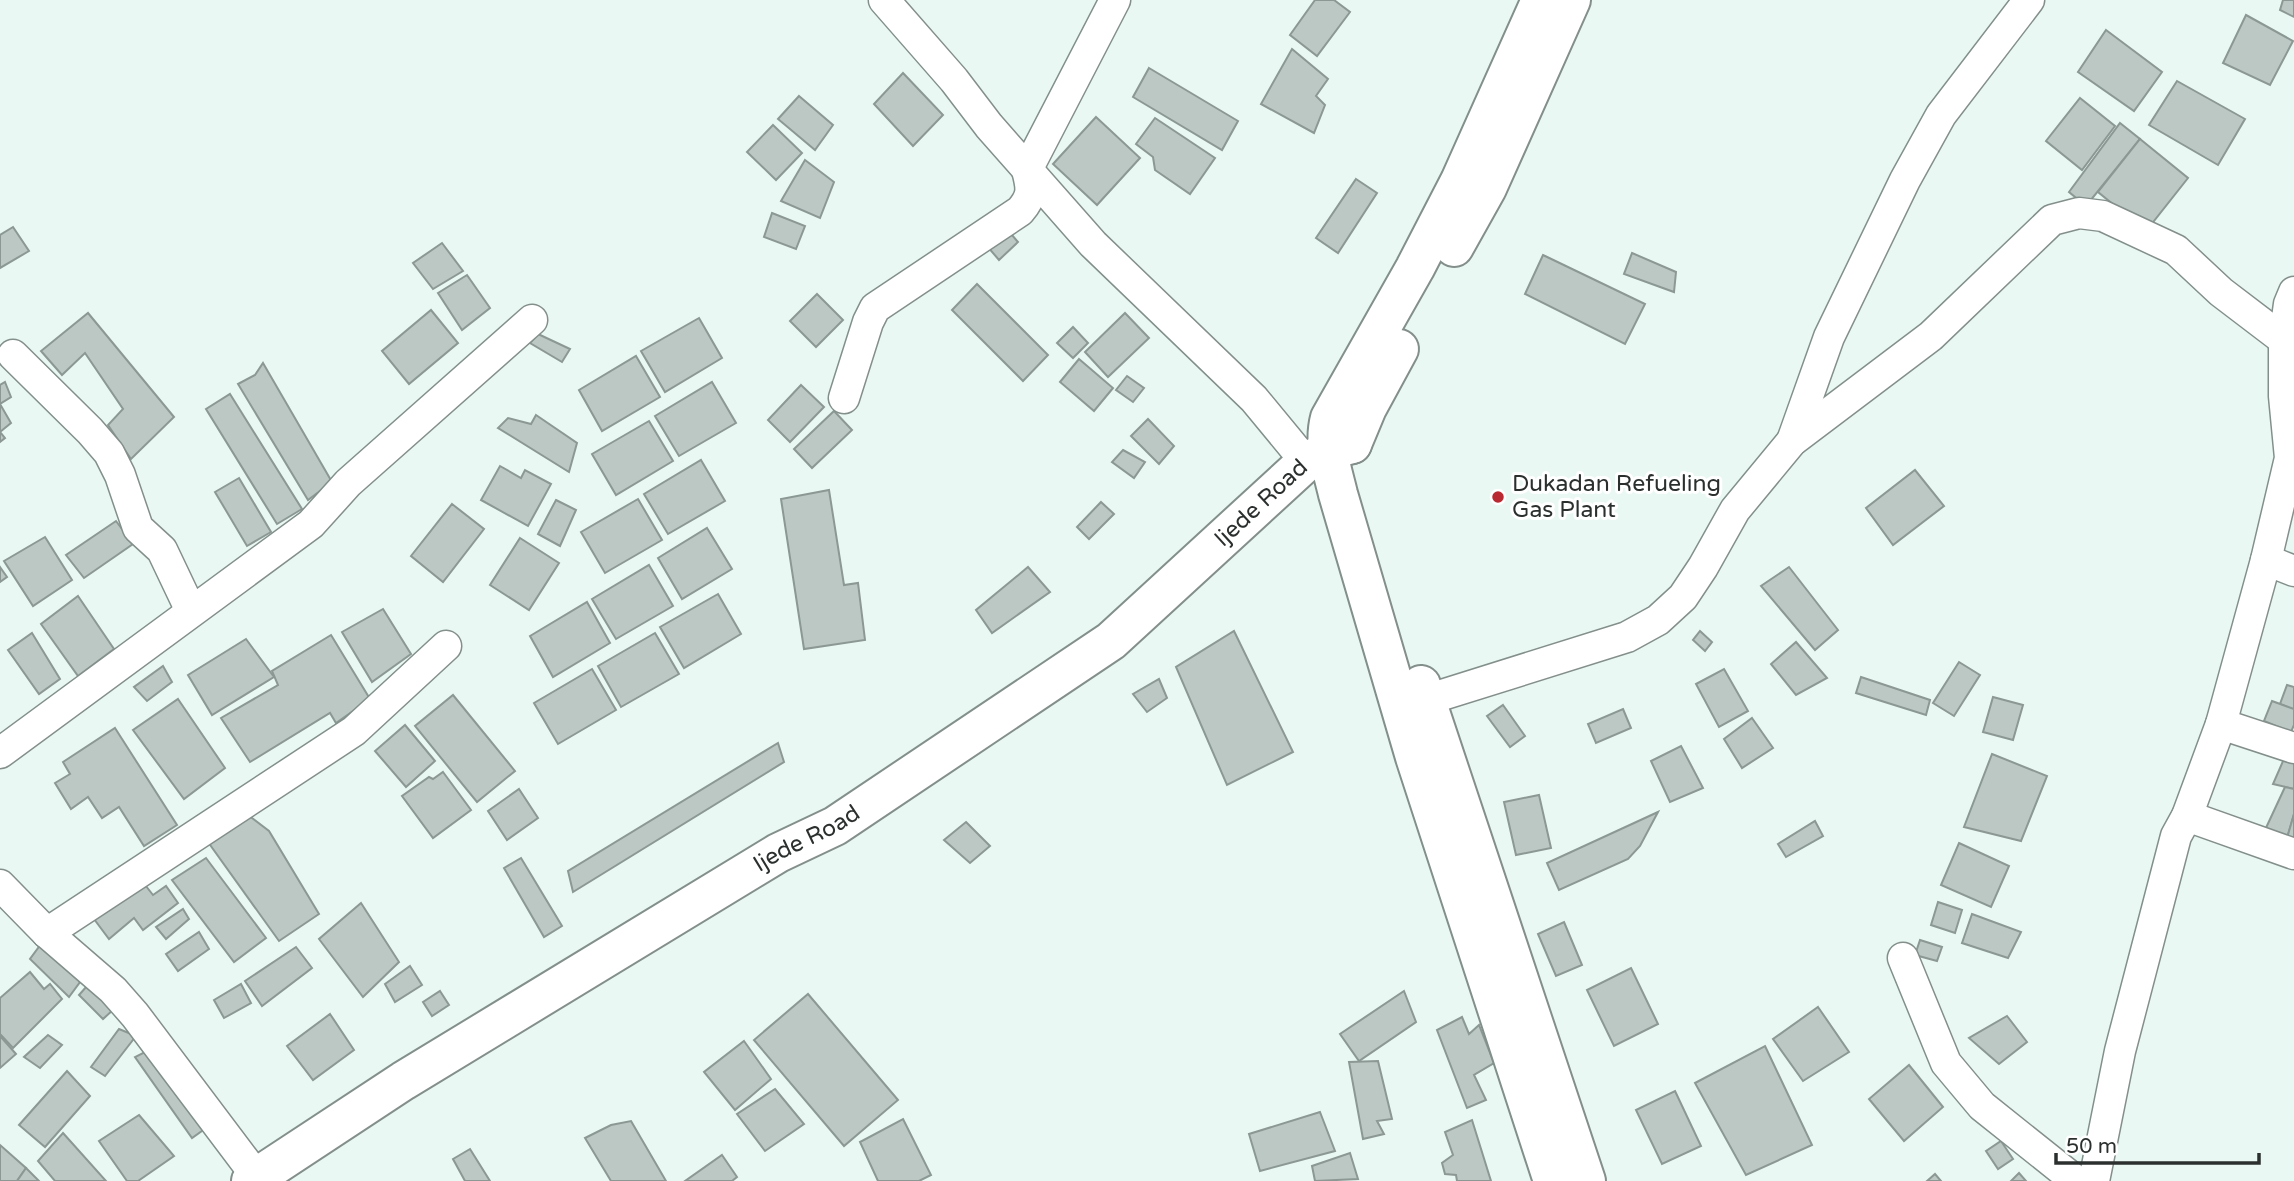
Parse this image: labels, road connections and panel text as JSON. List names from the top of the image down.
{
  "streets": {
    "main road": ["Ijede Road"]
  },
  "places": ["Dukadan Refueling Gas Plant"],
  "scale_bar": "50 m"
}
